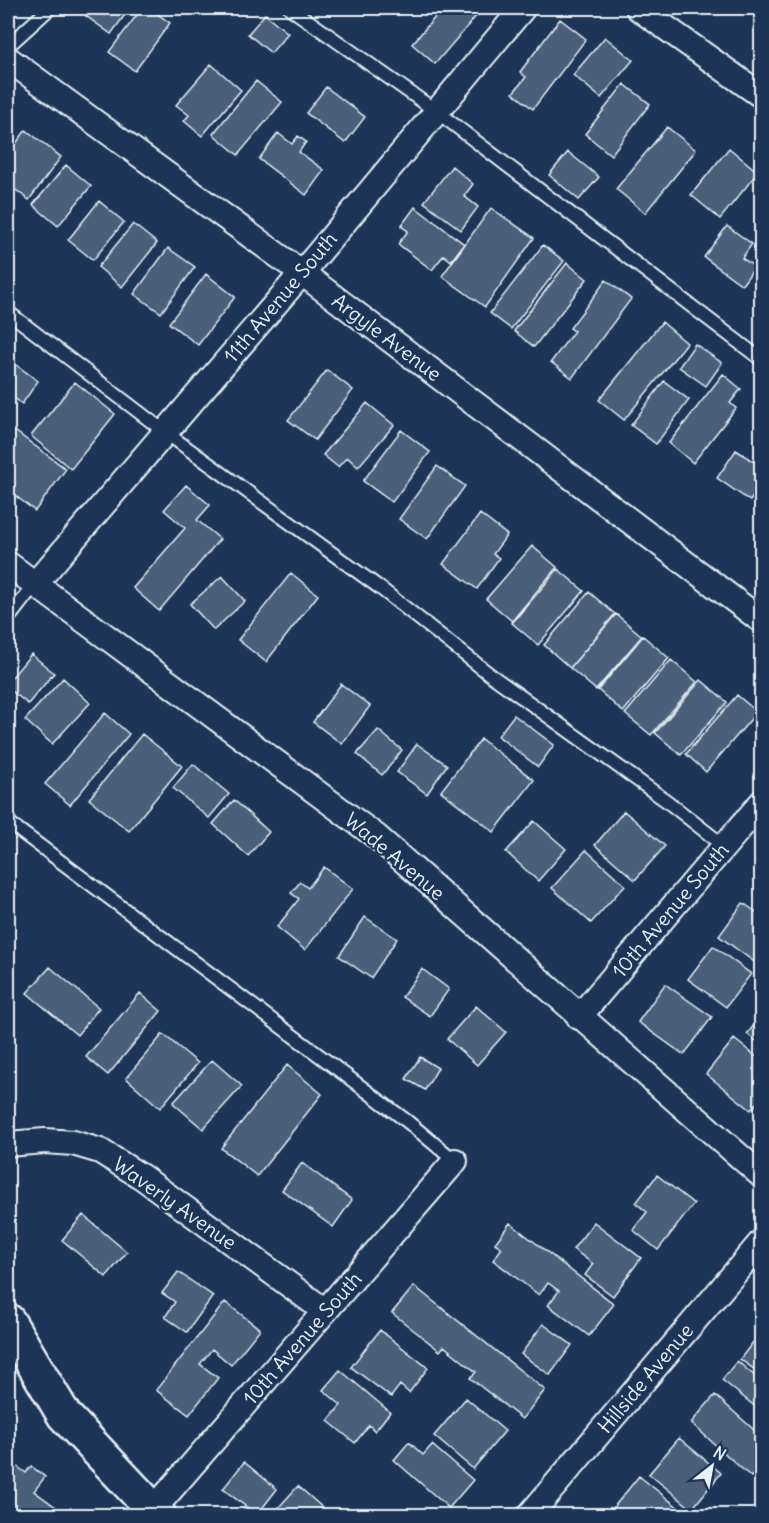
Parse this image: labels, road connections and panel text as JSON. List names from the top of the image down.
{
  "streets": {
    "street": [
      "11th Avenue South",
      "Argyle Avenue",
      "Wade Avenue",
      "10th Avenue South",
      "Waverly Avenue",
      "Hillside Avenue"
    ]
  },
  "crossings": [
    ["11th Avenue South", "Argyle Avenue"],
    ["11th Avenue South", "Wade Avenue"],
    ["Wade Avenue", "10th Avenue South"],
    ["10th Avenue South", "Waverly Avenue"]
  ],
  "north": "top right"
}
